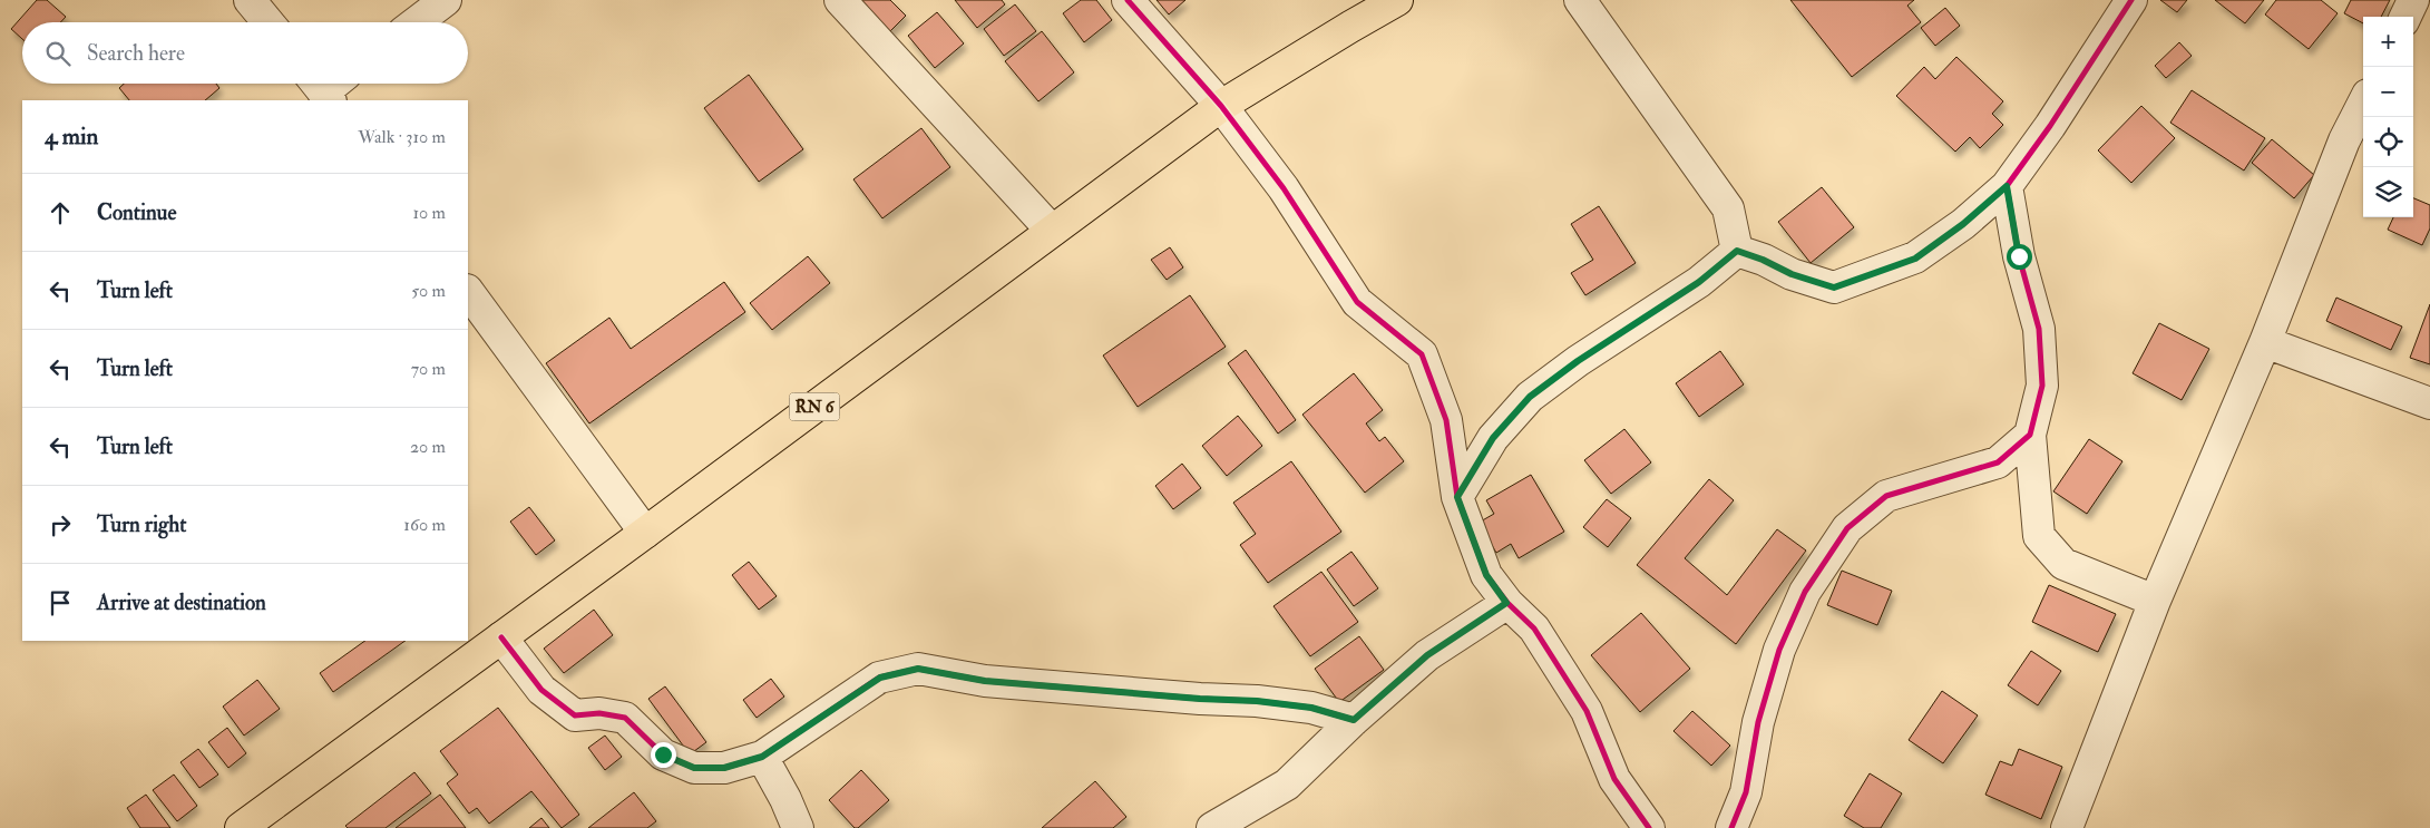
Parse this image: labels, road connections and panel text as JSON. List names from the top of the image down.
{
  "streets": {
    "main road": ["RN 6"]
  },
  "page": {
    "map_buttons": ["+", "−"],
    "search": "Search here",
    "heading": ["4 min", "Walk · 310 m"],
    "list": [
      ["Continue", "10 m"],
      ["Turn left", "50 m"],
      ["Turn left", "70 m"],
      ["Turn left", "20 m"],
      ["Turn right", "160 m"],
      "Arrive at destination"
    ]
  }
}
